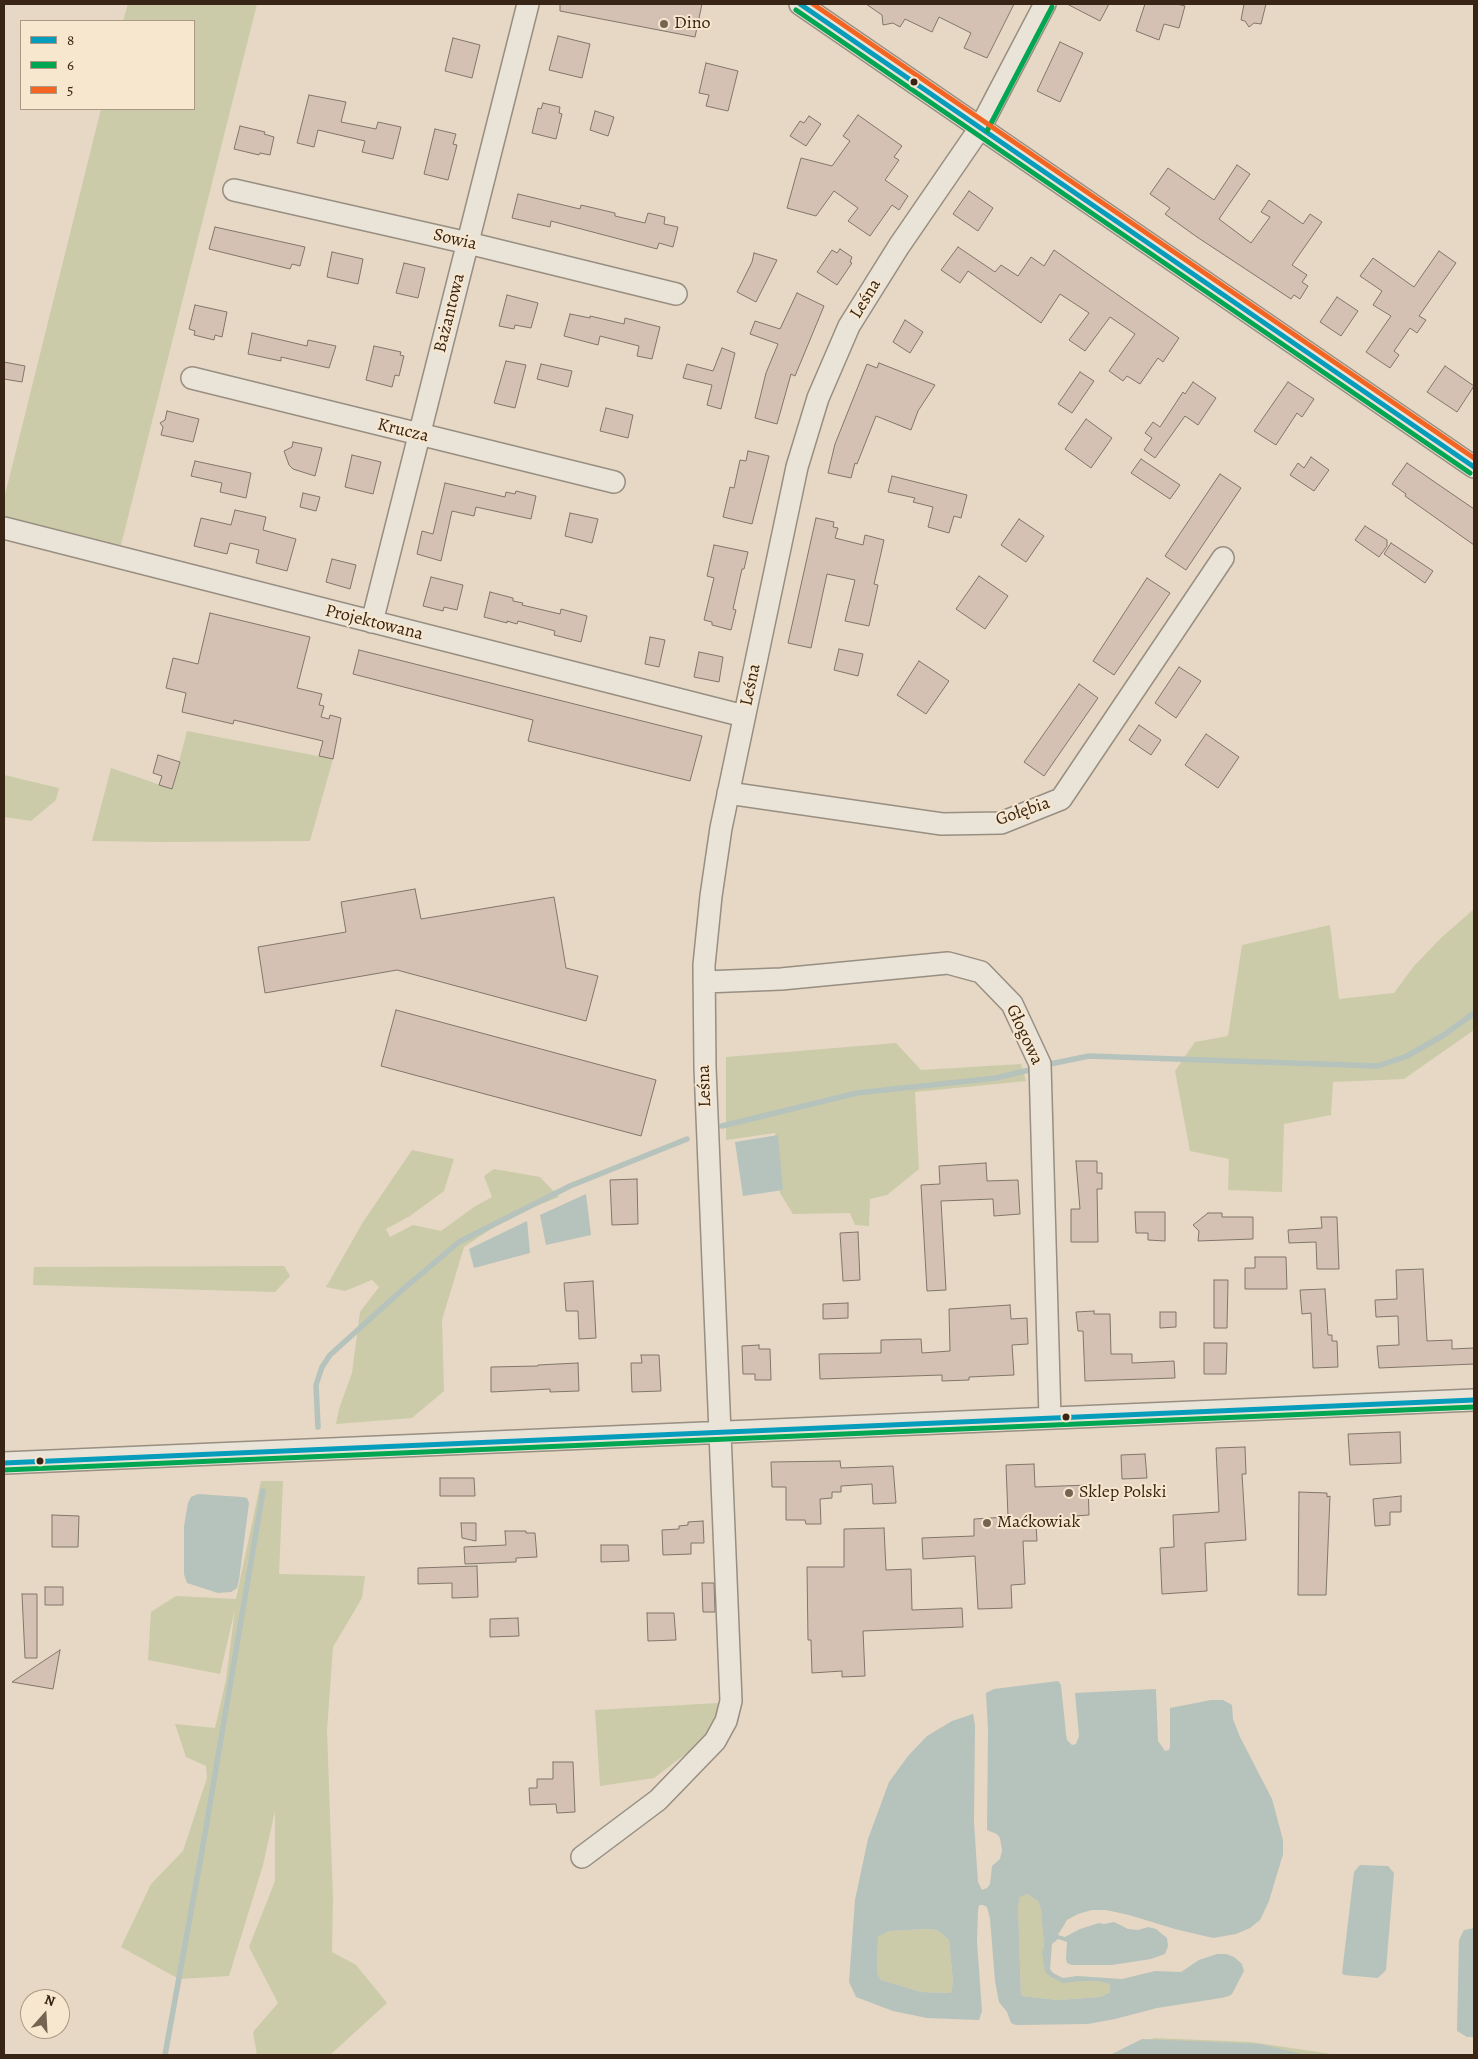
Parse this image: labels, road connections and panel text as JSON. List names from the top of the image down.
{
  "streets": {
    "street": [
      "Sowia",
      "Leśna",
      "Bażantowa",
      "Krucza",
      "Projektowana",
      "Gołębia",
      "Głogowa"
    ]
  },
  "crossings": [
    ["Sowia", "Bażantowa"],
    ["Leśna", "Projektowana"],
    ["Leśna", "Gołębia"],
    ["Leśna", "Głogowa"],
    ["Bażantowa", "Krucza"],
    ["Bażantowa", "Projektowana"]
  ],
  "places": ["Dino", "Sklep Polski", "Maćkowiak"],
  "lines": ["transit line 8", "transit line 5", "transit line 6"],
  "legend": ["8", "6", "5"],
  "north": "top"
}
